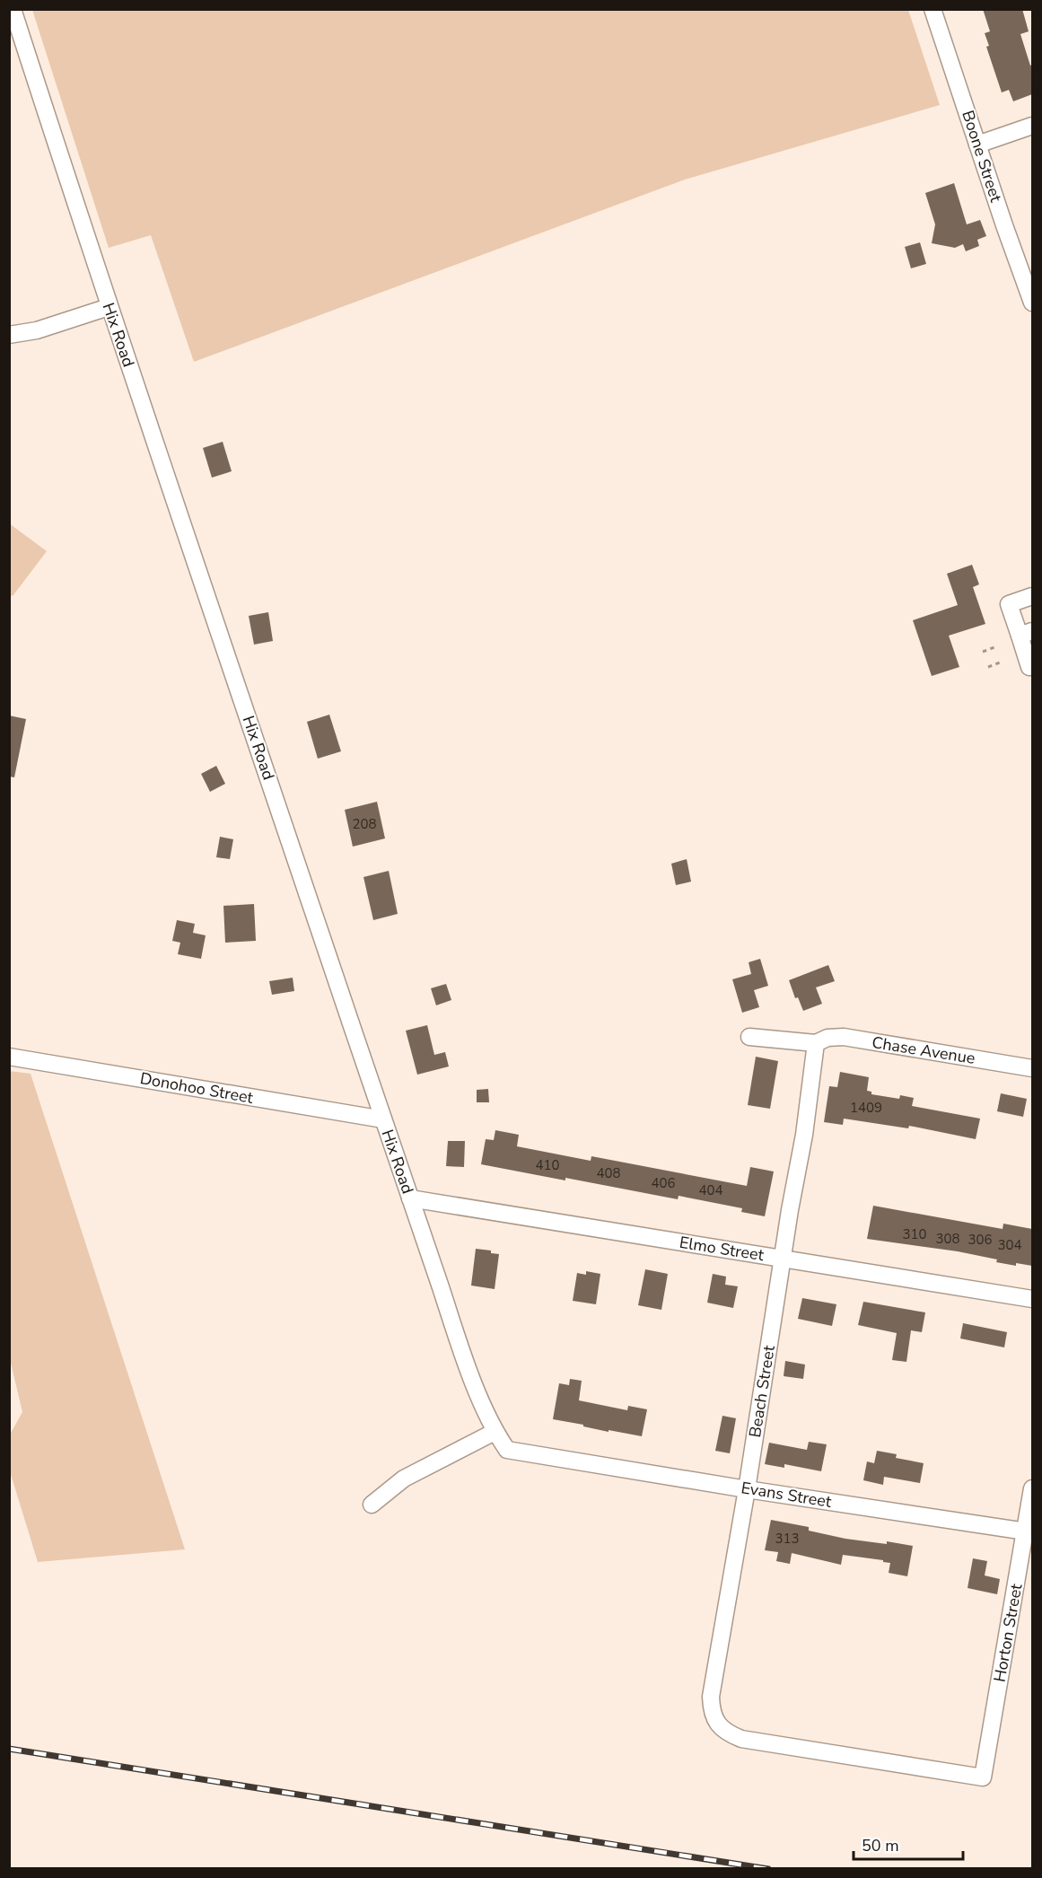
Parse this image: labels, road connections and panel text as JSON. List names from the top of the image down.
{
  "streets": {
    "street": [
      "Boone Street",
      "Hix Road",
      "Chase Avenue",
      "Donohoo Street",
      "Elmo Street",
      "Beach Street",
      "Evans Street",
      "Horton Street"
    ]
  },
  "crossings": [
    ["Hix Road", "Donohoo Street"],
    ["Hix Road", "Elmo Street"],
    ["Hix Road", "Evans Street"],
    ["Chase Avenue", "Beach Street"],
    ["Elmo Street", "Beach Street"],
    ["Beach Street", "Evans Street"],
    ["Beach Street", "Horton Street"],
    ["Evans Street", "Horton Street"]
  ],
  "house_numbers": [
    "208",
    "1409",
    "410",
    "408",
    "406",
    "404",
    "310",
    "308",
    "306",
    "304",
    "313"
  ],
  "scale_bar": "50 m"
}
